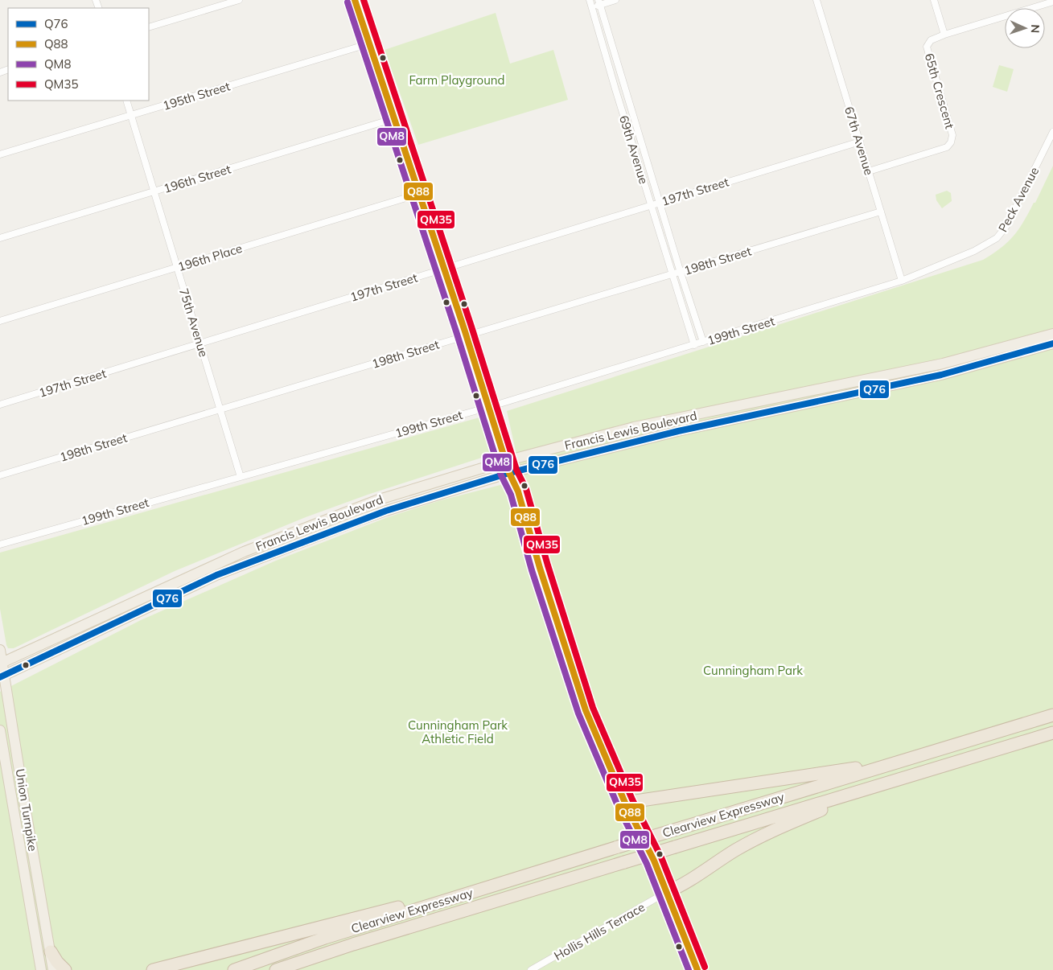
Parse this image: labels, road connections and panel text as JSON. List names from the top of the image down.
{
  "streets": {
    "highway": ["Clearview Expressway"],
    "main road": ["Francis Lewis Boulevard", "Union Turnpike"],
    "street": [
      "65th Crescent",
      "195th Street",
      "67th Avenue",
      "69th Avenue",
      "196th Street",
      "197th Street",
      "Peck Avenue",
      "196th Place",
      "198th Street",
      "75th Avenue",
      "199th Street",
      "Hollis Hills Terrace"
    ]
  },
  "crossings": [
    ["65th Crescent", "67th Avenue"],
    ["195th Street", "75th Avenue"],
    ["67th Avenue", "197th Street"],
    ["67th Avenue", "Peck Avenue"],
    ["67th Avenue", "198th Street"],
    ["67th Avenue", "199th Street"],
    ["69th Avenue", "197th Street"],
    ["69th Avenue", "198th Street"],
    ["69th Avenue", "199th Street"],
    ["196th Street", "75th Avenue"],
    ["197th Street", "75th Avenue"],
    ["Peck Avenue", "199th Street"],
    ["196th Place", "75th Avenue"],
    ["198th Street", "75th Avenue"],
    ["75th Avenue", "199th Street"],
    ["Francis Lewis Boulevard", "Union Turnpike"]
  ],
  "parks": ["Farm Playground", "Cunningham Park", "Cunningham Park Athletic Field"],
  "lines": [
    "transit line Q88",
    "transit line QM35",
    "transit line QM8",
    "transit line Q76"
  ],
  "legend": [
    "Q76",
    "Q88",
    "QM8",
    "QM35"
  ],
  "north": "right"
}
